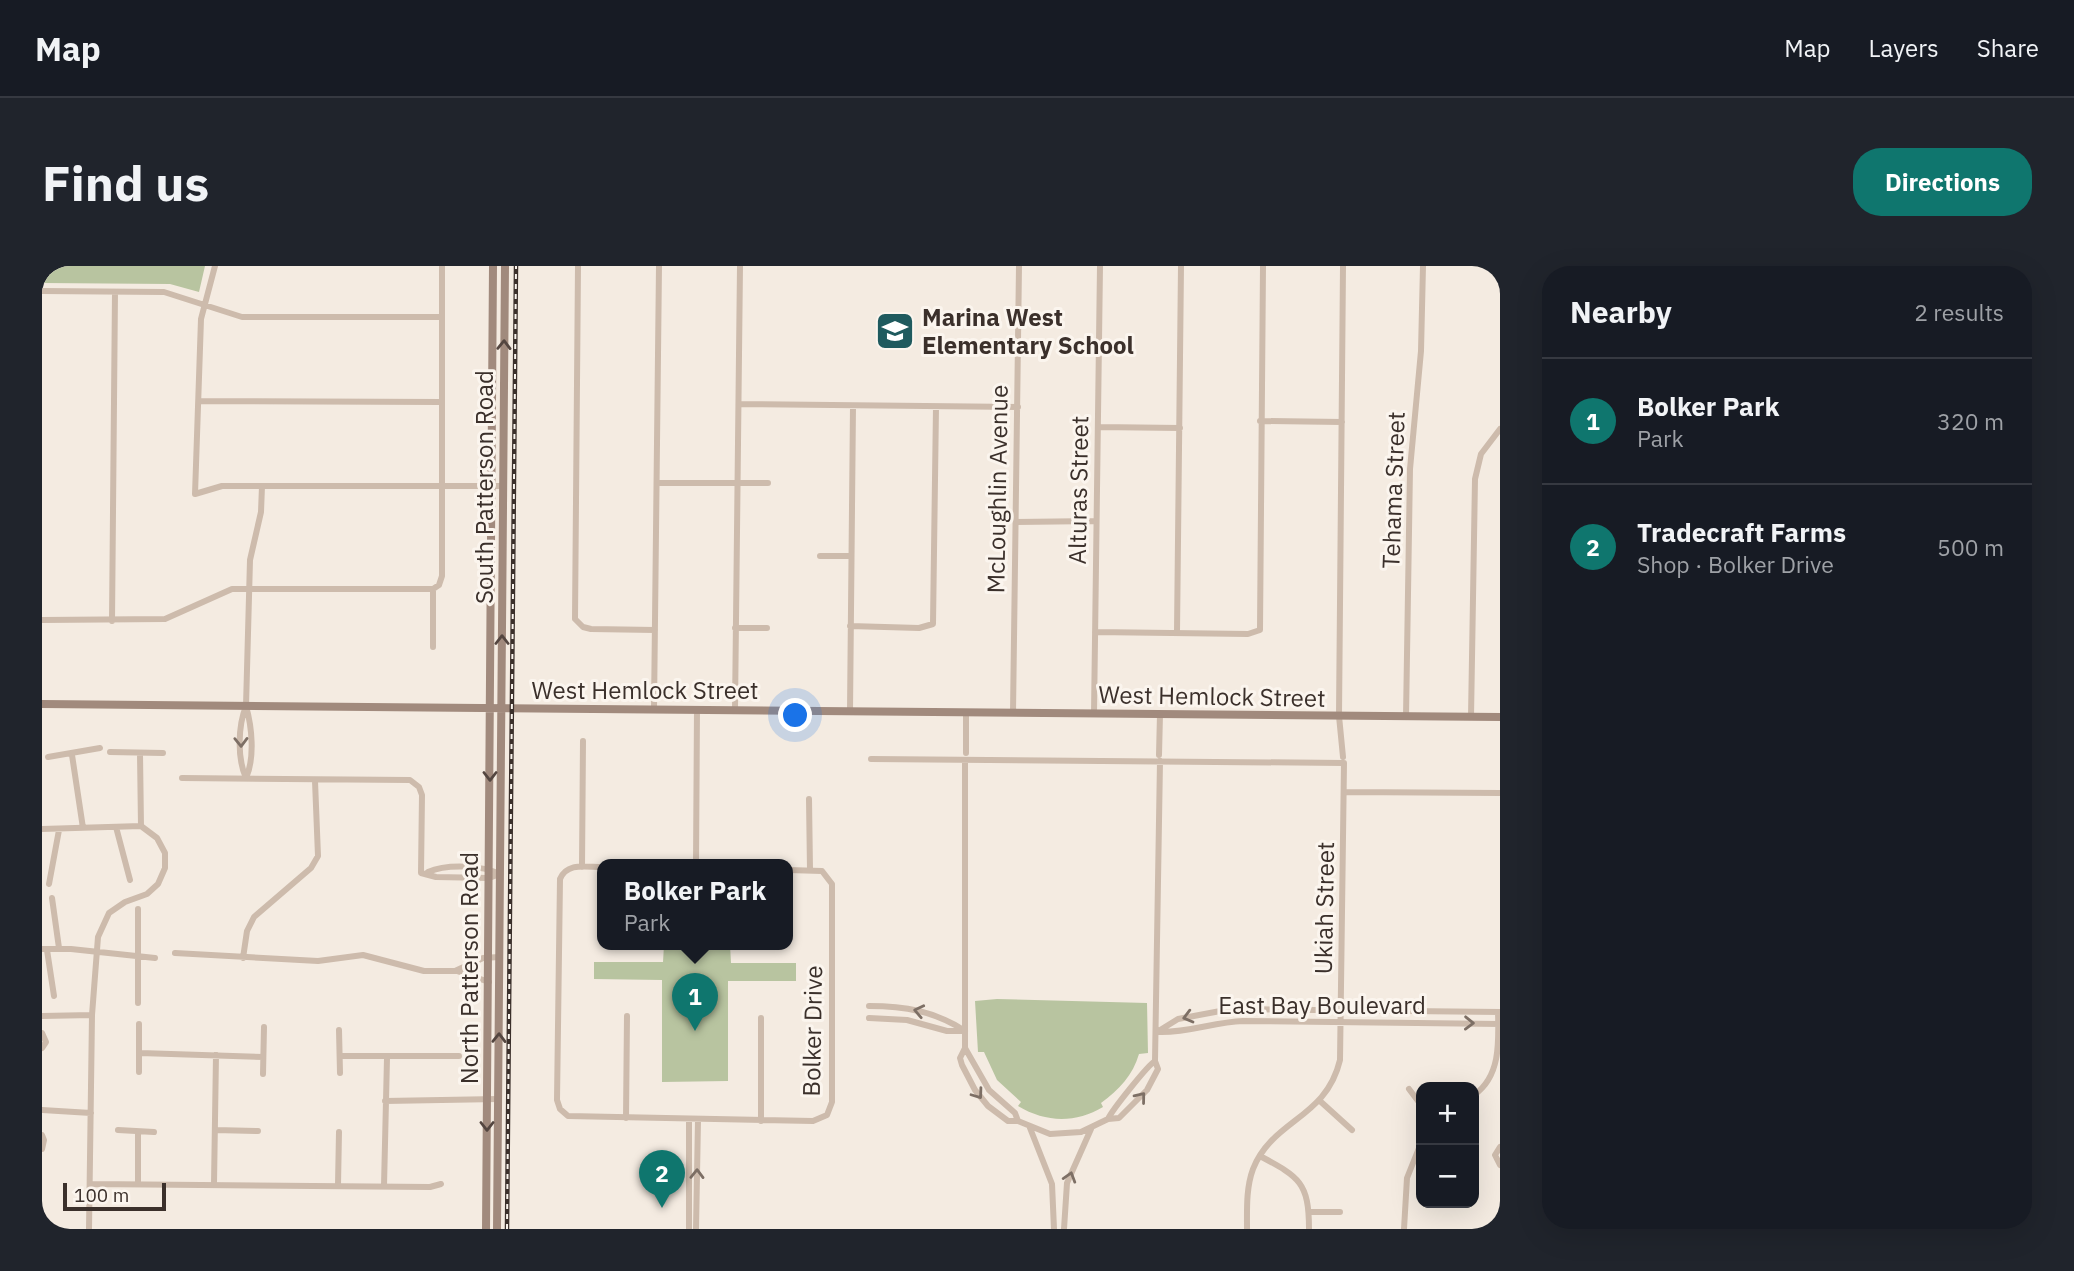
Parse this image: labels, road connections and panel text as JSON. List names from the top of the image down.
{
  "streets": {
    "street": [
      "South Patterson Road",
      "McLoughlin Avenue",
      "Alturas Street",
      "Tehama Street",
      "West Hemlock Street",
      "Ukiah Street",
      "North Patterson Road",
      "East Bay Boulevard",
      "Bolker Drive"
    ]
  },
  "crossings": [
    ["South Patterson Road", "West Hemlock Street"],
    ["South Patterson Road", "North Patterson Road"],
    ["McLoughlin Avenue", "West Hemlock Street"],
    ["Alturas Street", "West Hemlock Street"],
    ["Tehama Street", "West Hemlock Street"],
    ["West Hemlock Street", "Ukiah Street"],
    ["West Hemlock Street", "North Patterson Road"],
    ["Ukiah Street", "East Bay Boulevard"]
  ],
  "places": {
    "school or university": ["Marina West Elementary School"]
  },
  "scale_bar": "100 m",
  "page": {
    "header": "Map",
    "nav": ["Map", "Layers", "Share"],
    "buttons": "Directions",
    "title": "Find us",
    "heading": ["Nearby", "2 results"],
    "list": [
      {
        "mark": "1",
        "name": "Bolker Park",
        "note": "Park",
        "value": "320 m"
      },
      {
        "mark": "2",
        "name": "Tradecraft Farms",
        "note": "Shop · Bolker Drive",
        "value": "500 m"
      }
    ],
    "popup": ["Bolker Park", "Park"],
    "pins": ["1", "2"],
    "map_buttons": ["+", "−"],
    "scale": "100 m"
  }
}
